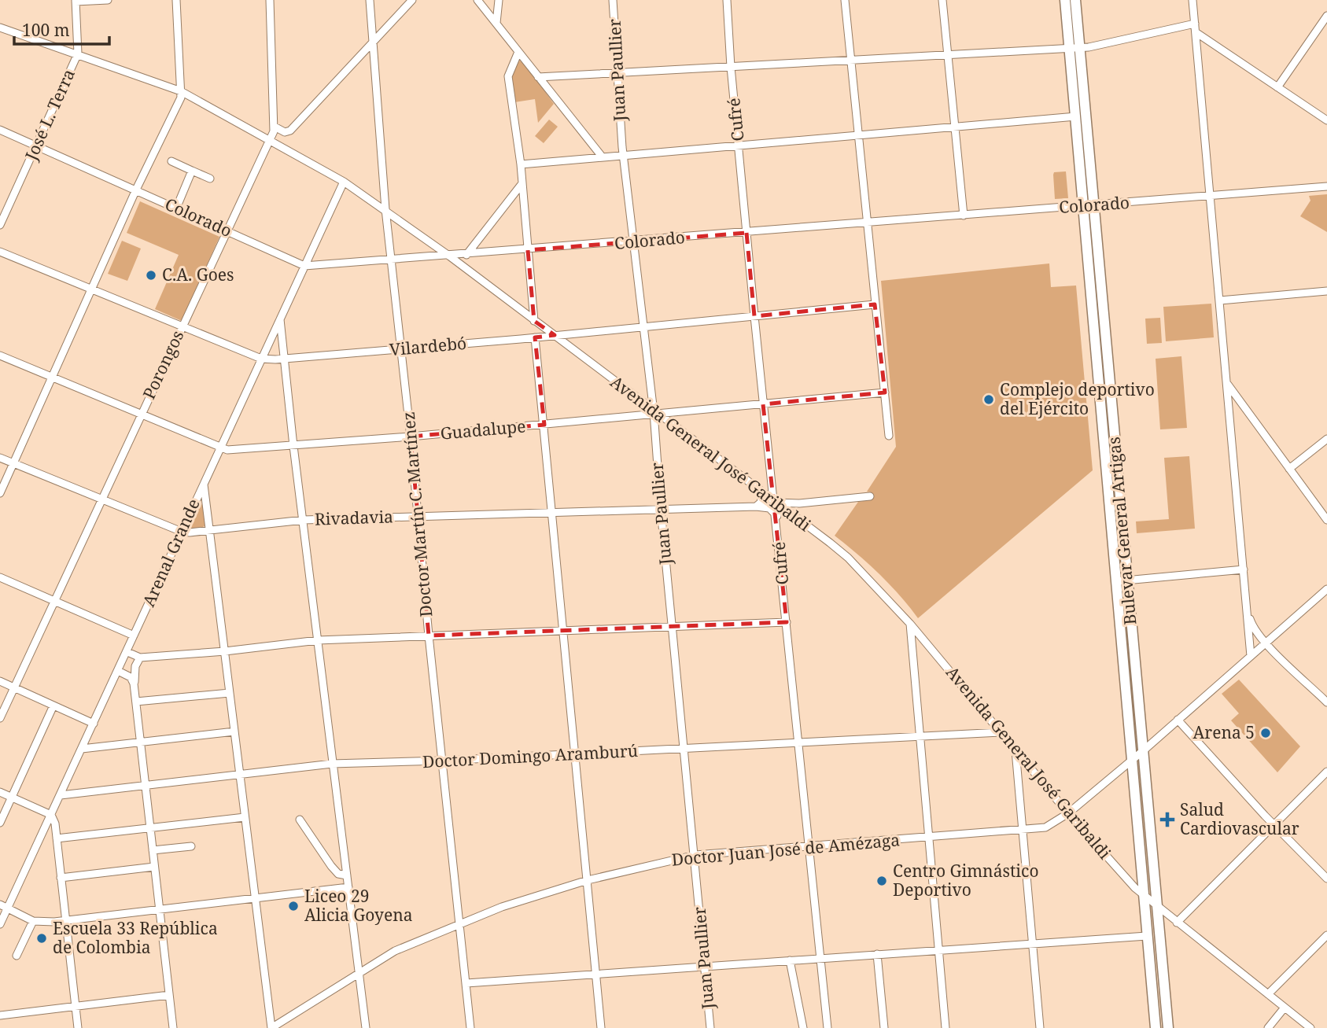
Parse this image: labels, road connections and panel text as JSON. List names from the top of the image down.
{
  "streets": {
    "main road": ["Bulevar General Artigas"],
    "street": [
      "Juan Paullier",
      "José L. Terra",
      "Cufré",
      "Colorado",
      "Vilardebó",
      "Porongos",
      "Guadalupe",
      "Avenida General José Garibaldi",
      "Doctor Martín C. Martínez",
      "Rivadavia",
      "Arenal Grande",
      "Doctor Domingo Aramburú",
      "Doctor Juan José de Amézaga"
    ]
  },
  "crossings": [
    ["Juan Paullier", "Colorado"],
    ["Juan Paullier", "Vilardebó"],
    ["Juan Paullier", "Guadalupe"],
    ["Juan Paullier", "Avenida General José Garibaldi"],
    ["Juan Paullier", "Rivadavia"],
    ["Juan Paullier", "Doctor Domingo Aramburú"],
    ["Juan Paullier", "Doctor Juan José de Amézaga"],
    ["José L. Terra", "Colorado"],
    ["José L. Terra", "Avenida General José Garibaldi"],
    ["Cufré", "Colorado"],
    ["Cufré", "Vilardebó"],
    ["Cufré", "Guadalupe"],
    ["Cufré", "Avenida General José Garibaldi"],
    ["Cufré", "Rivadavia"],
    ["Cufré", "Doctor Domingo Aramburú"],
    ["Cufré", "Doctor Juan José de Amézaga"],
    ["Colorado", "Porongos"],
    ["Colorado", "Avenida General José Garibaldi"],
    ["Colorado", "Doctor Martín C. Martínez"],
    ["Colorado", "Bulevar General Artigas"],
    ["Colorado", "Arenal Grande"],
    ["Vilardebó", "Porongos"],
    ["Vilardebó", "Avenida General José Garibaldi"],
    ["Vilardebó", "Doctor Martín C. Martínez"],
    ["Vilardebó", "Arenal Grande"],
    ["Porongos", "Guadalupe"],
    ["Porongos", "Avenida General José Garibaldi"],
    ["Porongos", "Rivadavia"],
    ["Guadalupe", "Avenida General José Garibaldi"],
    ["Guadalupe", "Doctor Martín C. Martínez"],
    ["Guadalupe", "Arenal Grande"],
    ["Avenida General José Garibaldi", "Doctor Martín C. Martínez"],
    ["Avenida General José Garibaldi", "Bulevar General Artigas"],
    ["Avenida General José Garibaldi", "Arenal Grande"],
    ["Avenida General José Garibaldi", "Doctor Domingo Aramburú"],
    ["Avenida General José Garibaldi", "Doctor Juan José de Amézaga"],
    ["Doctor Martín C. Martínez", "Rivadavia"],
    ["Doctor Martín C. Martínez", "Doctor Domingo Aramburú"],
    ["Doctor Martín C. Martínez", "Doctor Juan José de Amézaga"],
    ["Rivadavia", "Arenal Grande"],
    ["Bulevar General Artigas", "Doctor Juan José de Amézaga"],
    ["Arenal Grande", "Doctor Domingo Aramburú"]
  ],
  "places": {
    "other": [
      "C.A. Goes",
      "Complejo deportivo del Ejército",
      "Arena 5",
      "Centro Gimnástico Deportivo",
      "Liceo 29 Alicia Goyena",
      "Escuela 33 República de Colombia"
    ],
    "health": ["Salud Cardiovascular"]
  },
  "scale_bar": "100 m"
}
